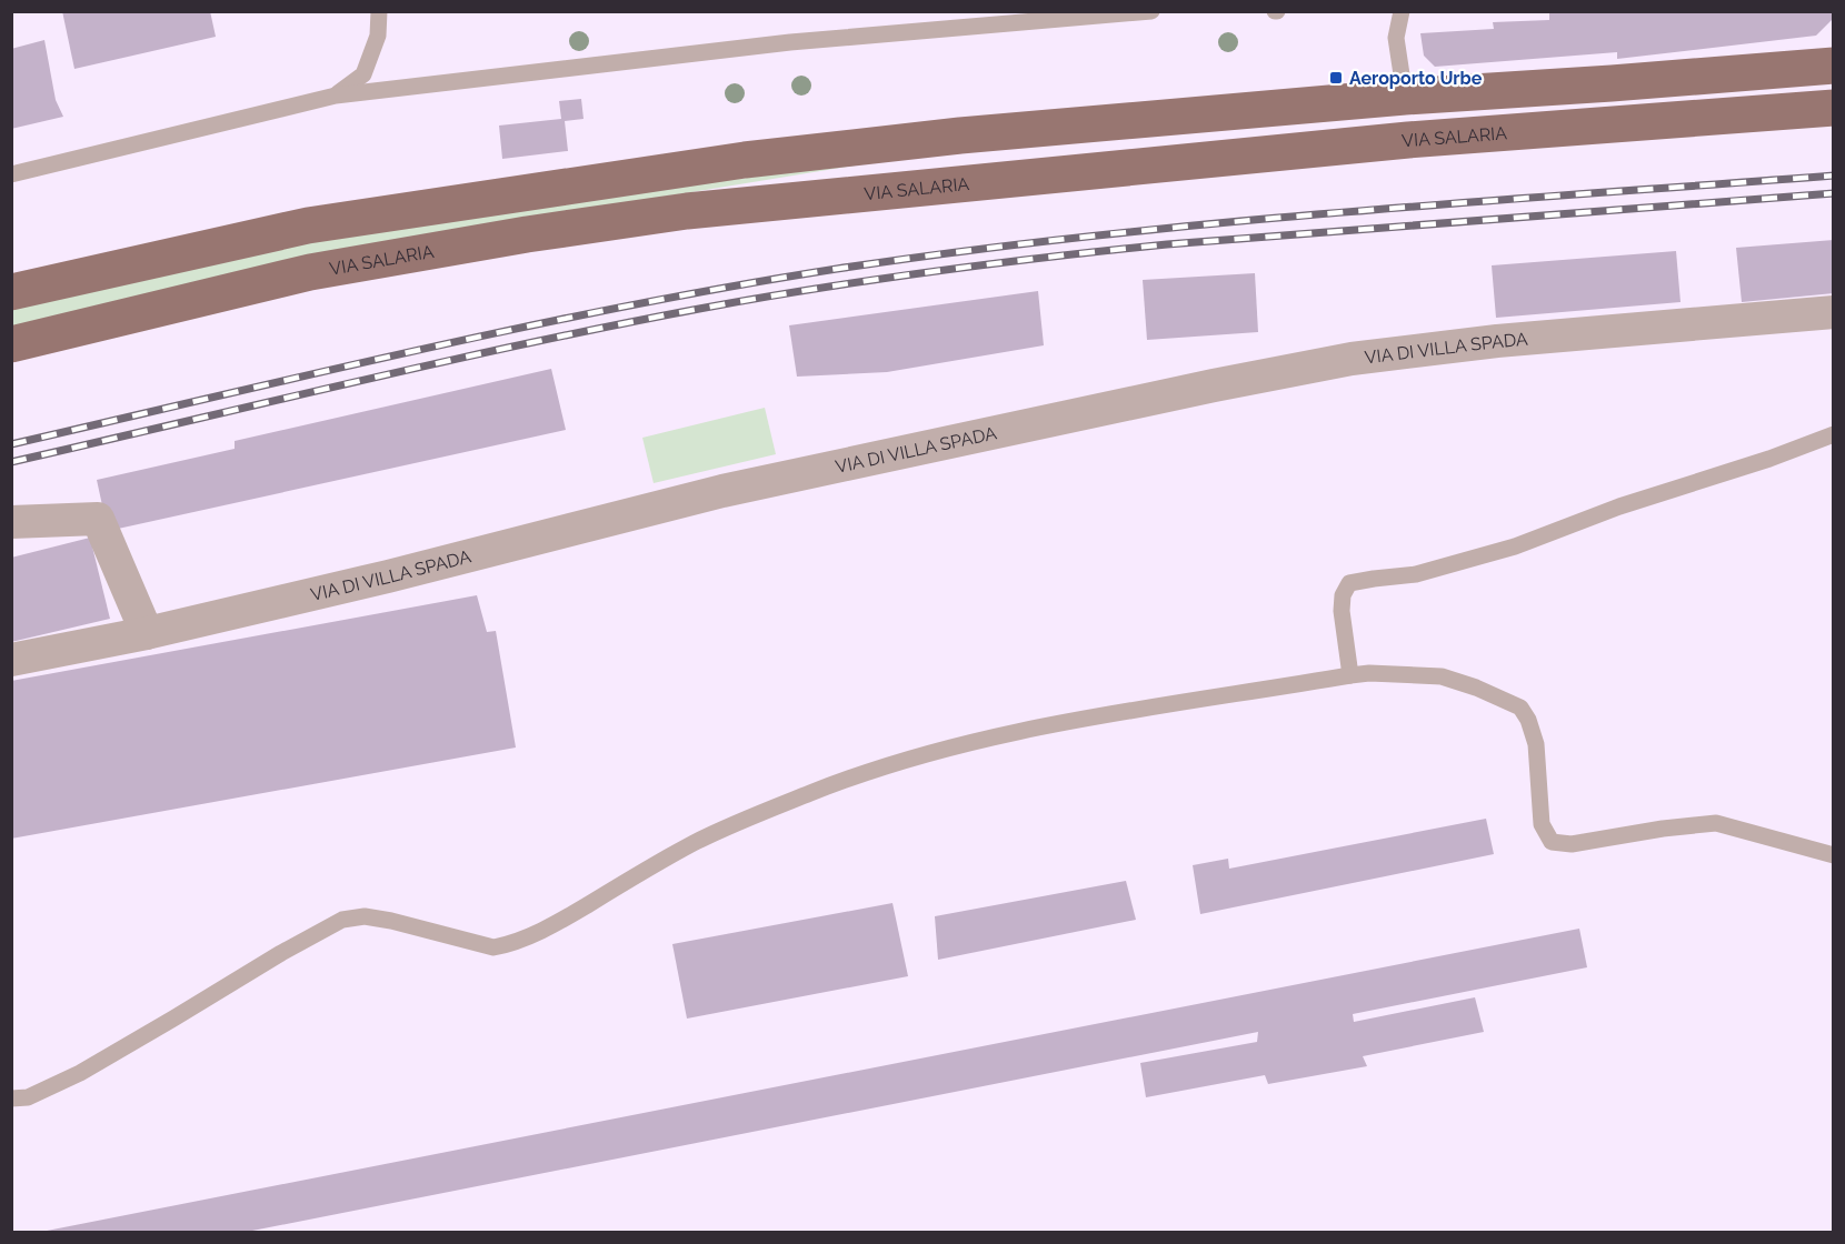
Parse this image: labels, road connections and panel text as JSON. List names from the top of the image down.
{
  "streets": {
    "main road": ["VIA SALARIA"],
    "street": ["VIA DI VILLA SPADA"]
  },
  "places": {
    "transit": ["Aeroporto Urbe"]
  }
}
